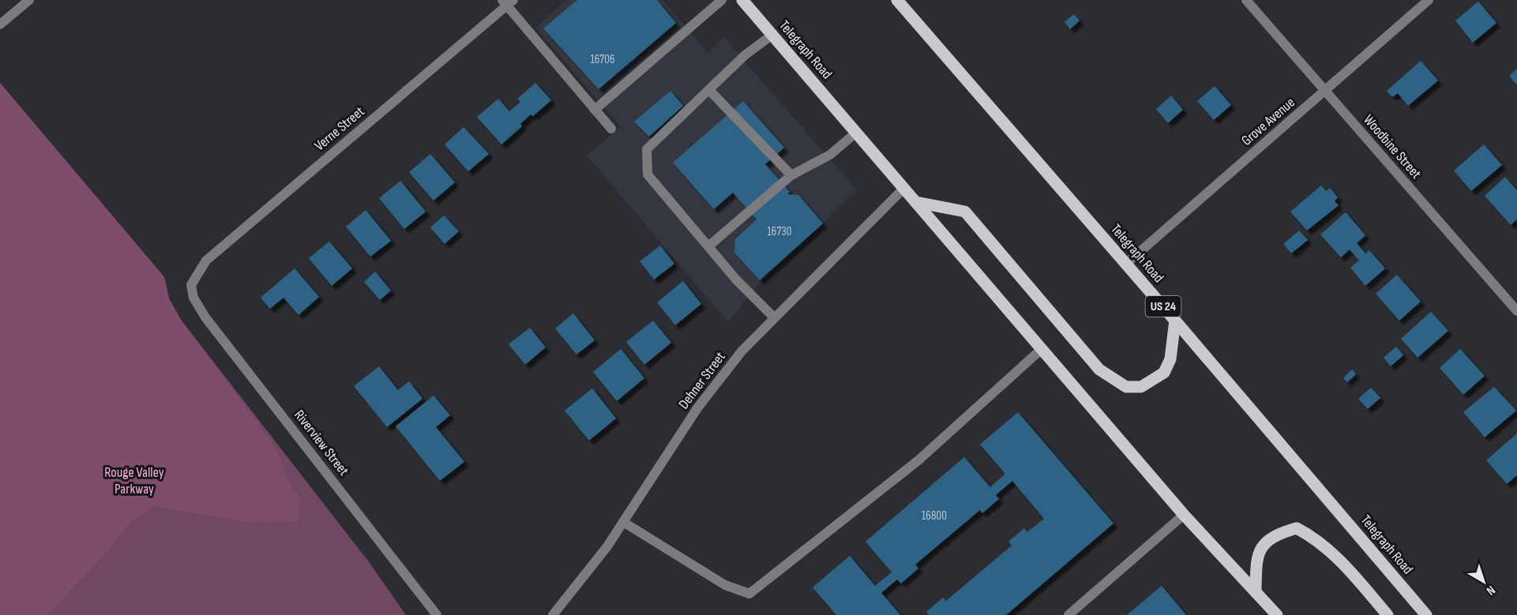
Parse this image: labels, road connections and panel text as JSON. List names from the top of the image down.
{
  "streets": {
    "main road": ["Telegraph Road", "US 24"],
    "street": [
      "Grove Avenue",
      "Verne Street",
      "Woodbine Street",
      "Dehner Street",
      "Riverview Street"
    ]
  },
  "crossings": [
    ["Telegraph Road", "Grove Avenue"],
    ["Telegraph Road", "Dehner Street"],
    ["Grove Avenue", "Woodbine Street"],
    ["Verne Street", "Riverview Street"]
  ],
  "parks": ["Rouge Valley Parkway"],
  "house_numbers": ["16706", "16730", "16800"],
  "north": "bottom right"
}
